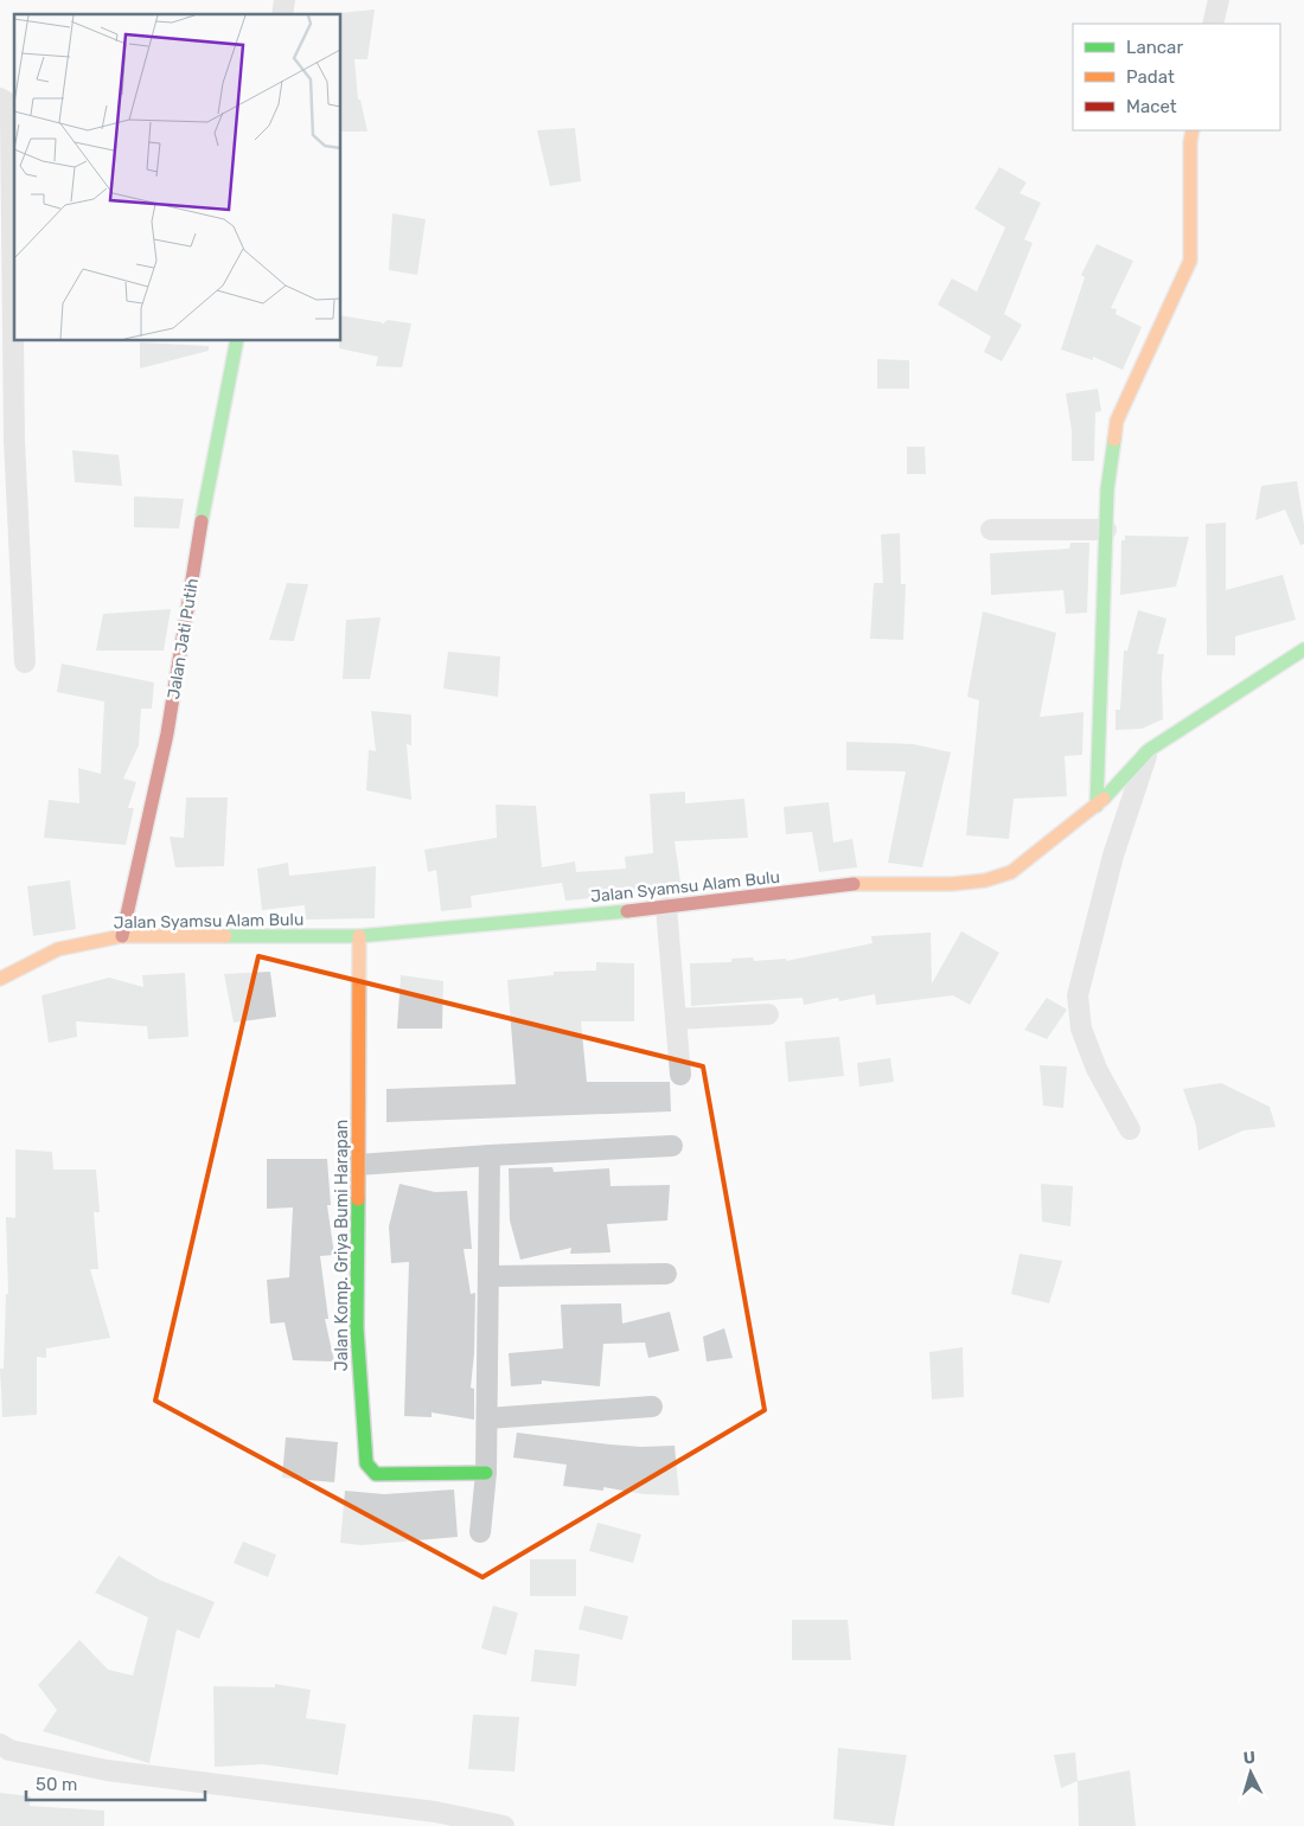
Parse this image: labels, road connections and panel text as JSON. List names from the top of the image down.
{
  "streets": {
    "street": ["Jalan Jati Putih", "Jalan Syamsu Alam Bulu", "Jalan Komp. Griya Bumi Harapan"]
  },
  "crossings": [
    ["Jalan Jati Putih", "Jalan Syamsu Alam Bulu"],
    ["Jalan Syamsu Alam Bulu", "Jalan Komp. Griya Bumi Harapan"]
  ],
  "legend": ["Lancar", "Padat", "Macet"],
  "scale_bar": "50 m",
  "north": "top"
}
